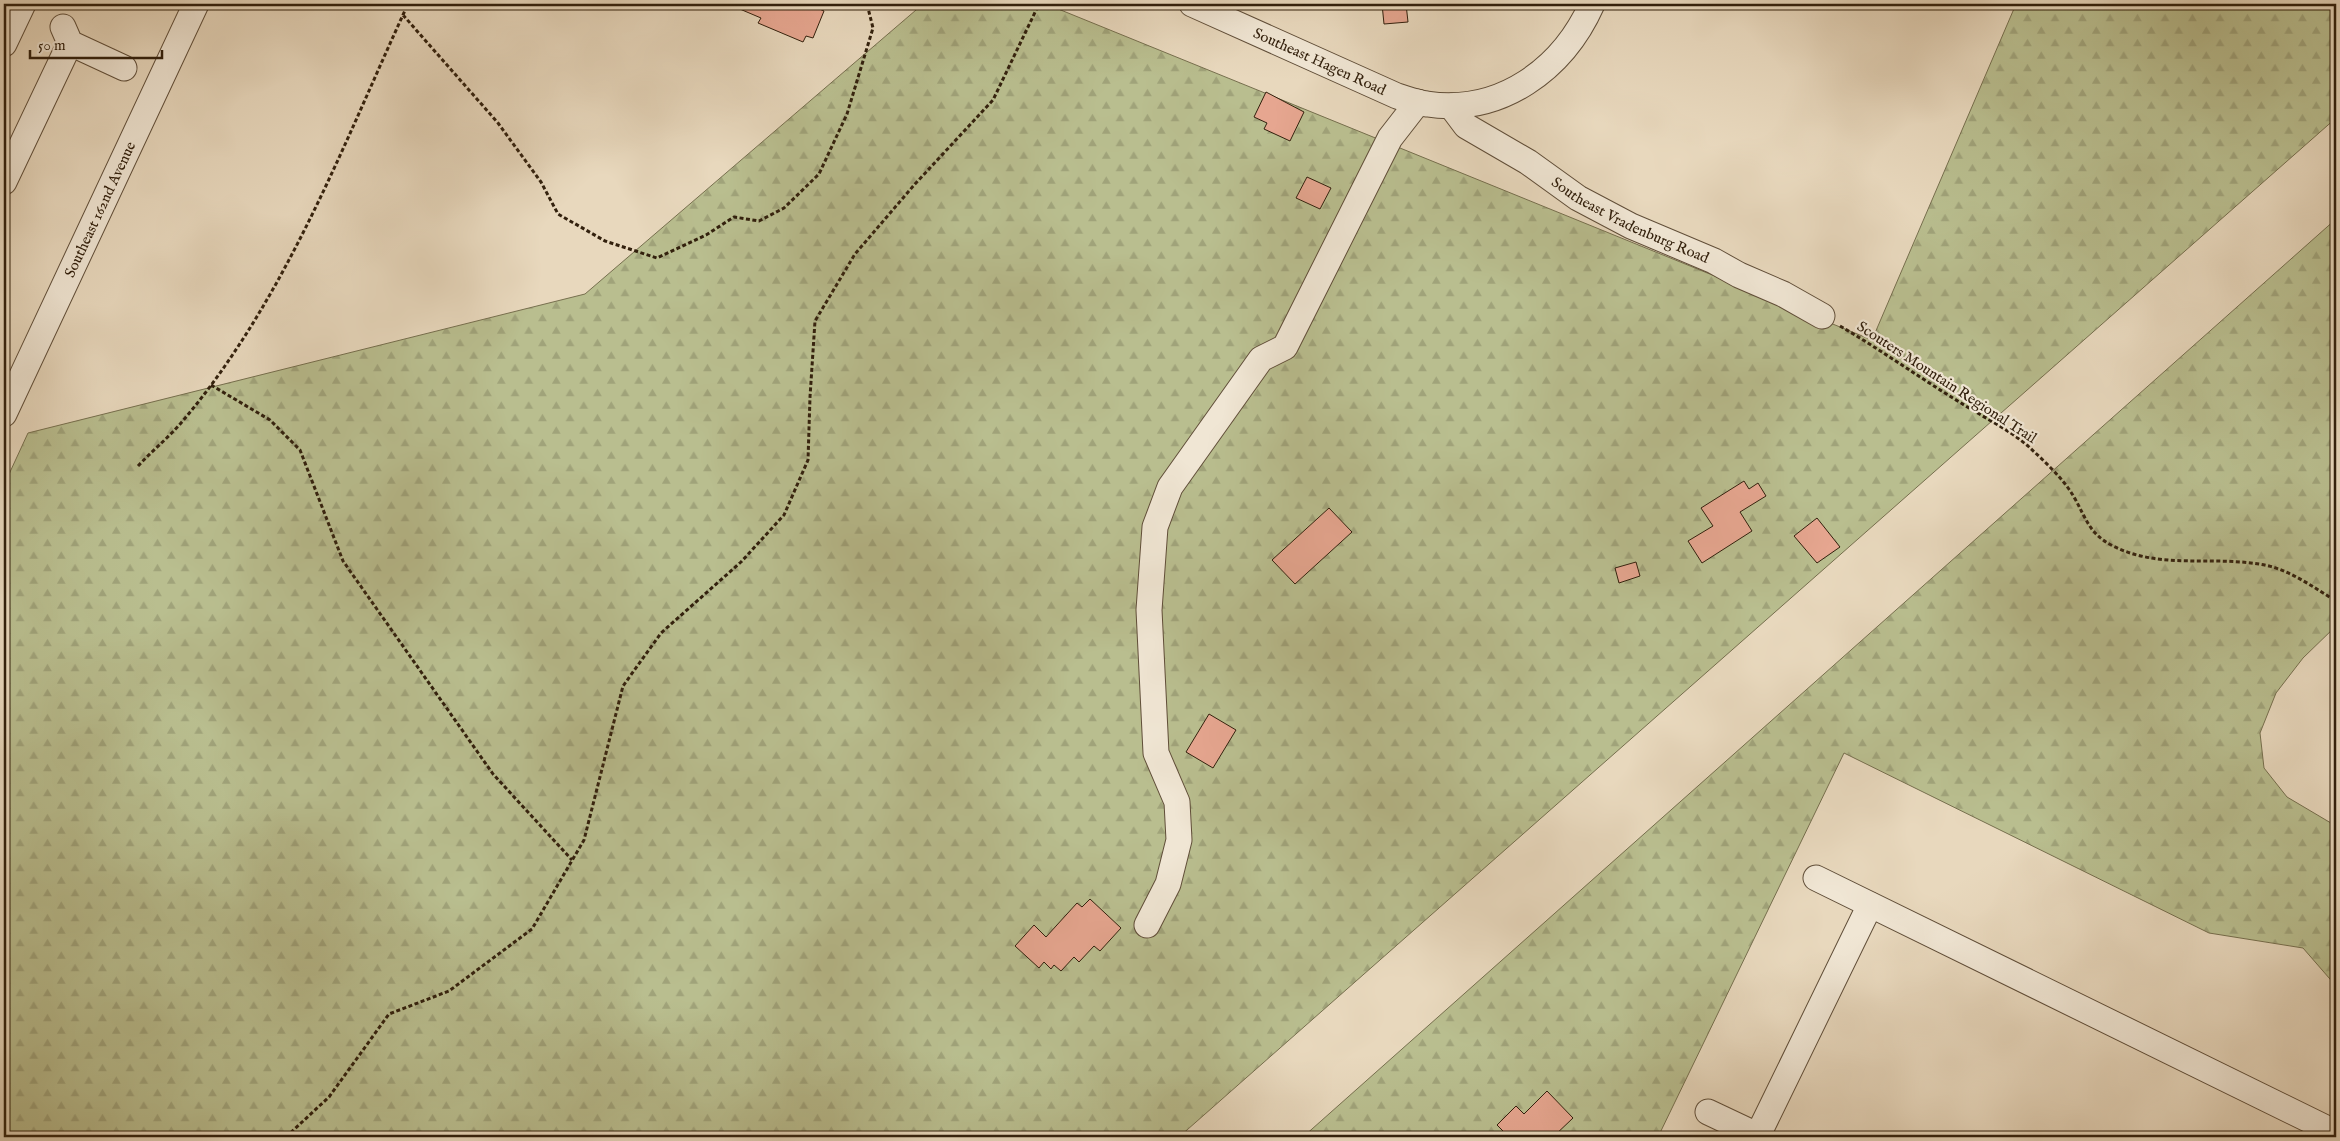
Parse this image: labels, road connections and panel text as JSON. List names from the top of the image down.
{
  "streets": {
    "street": ["Southeast Hagen Road", "Southeast 162nd Avenue", "Southeast Vradenburg Road"],
    "path": ["Scouters Mountain Regional Trail"]
  },
  "crossings": [
    ["Southeast Hagen Road", "Southeast Vradenburg Road"],
    ["Southeast Vradenburg Road", "Scouters Mountain Regional Trail"]
  ],
  "scale_bar": "50 m"
}
